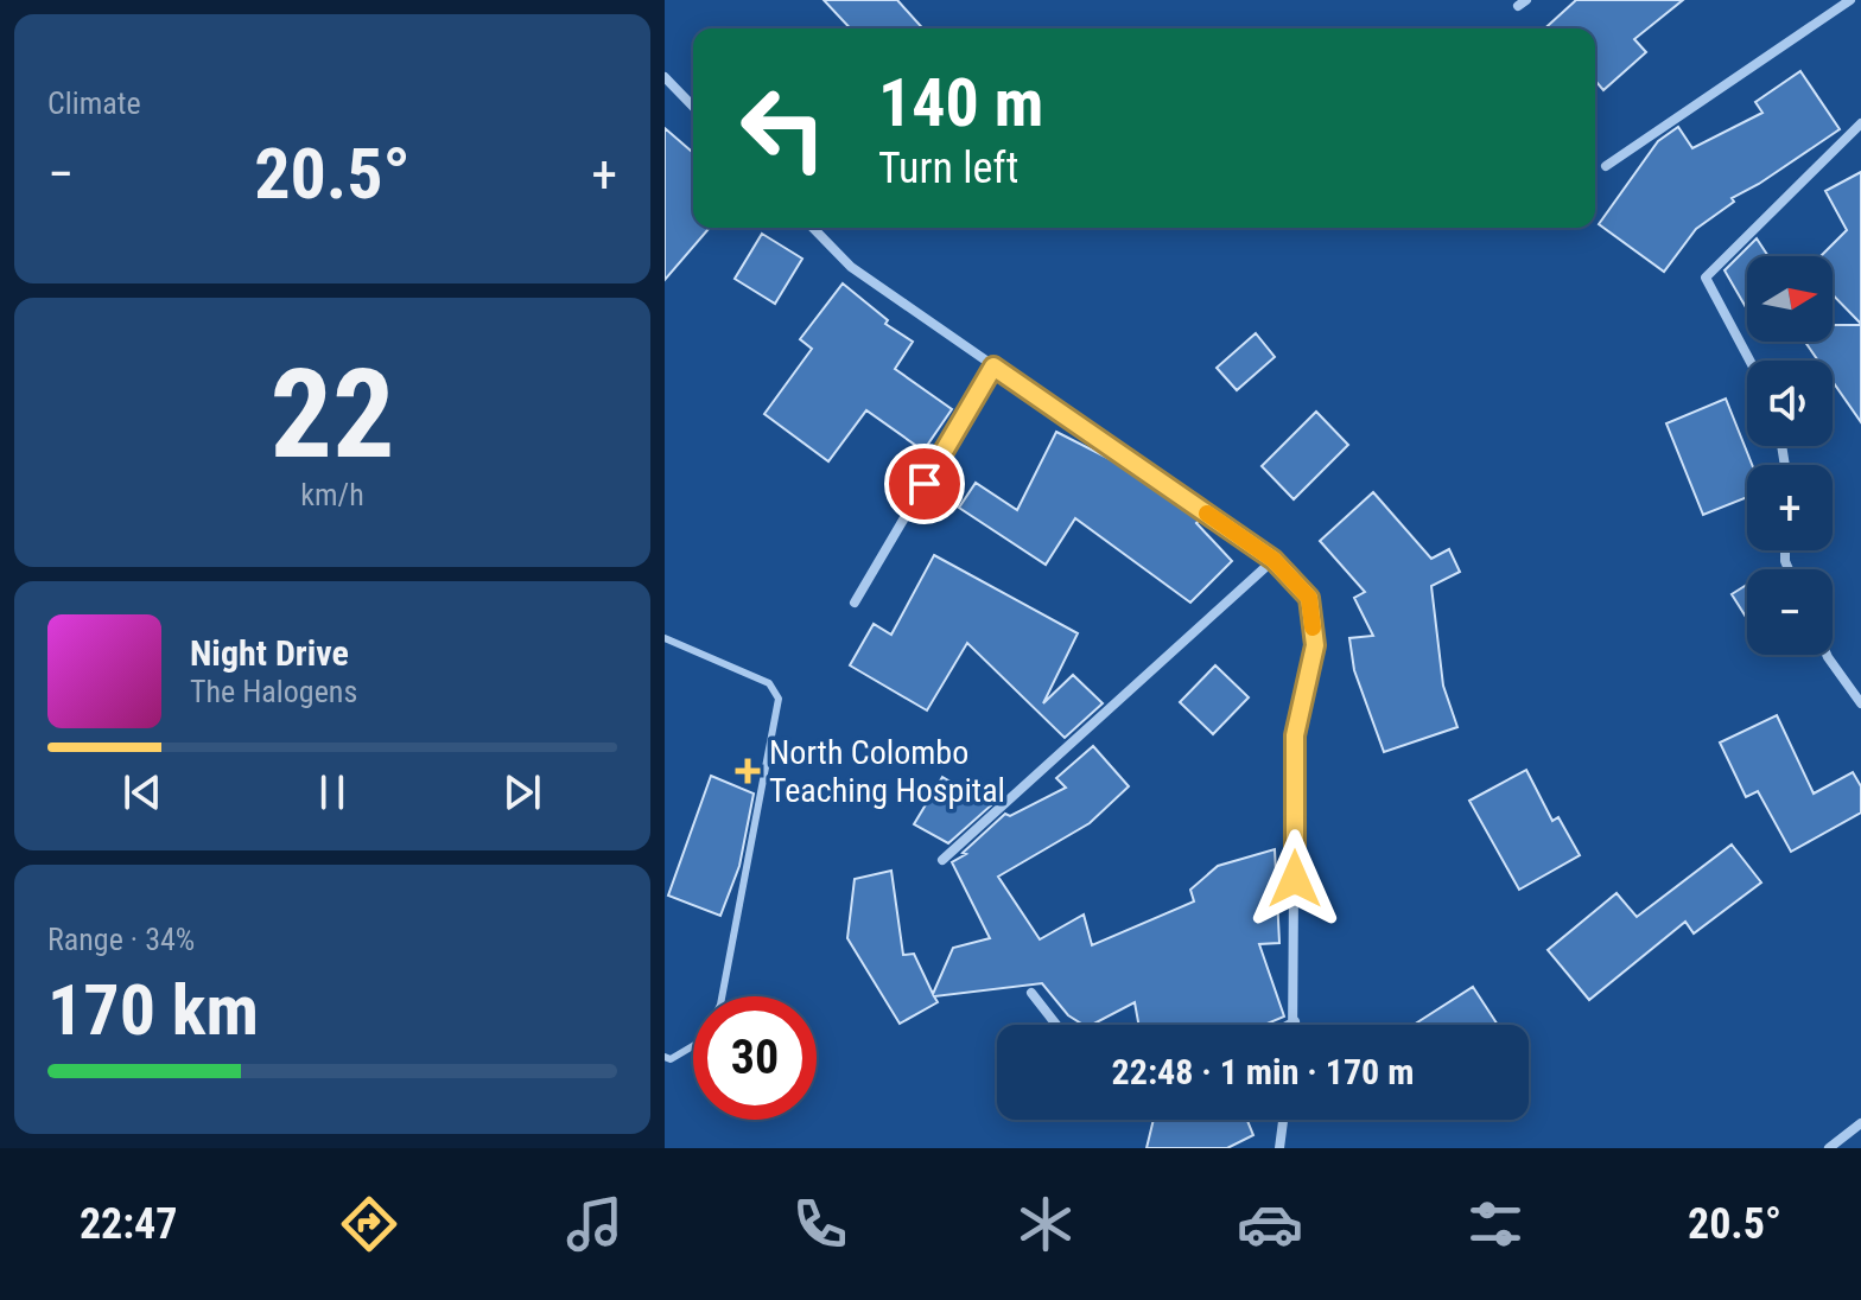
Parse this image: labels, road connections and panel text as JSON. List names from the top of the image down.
{
  "places": {
    "health": ["North Colombo Teaching Hospital"]
  },
  "north": "right",
  "page": {
    "tile": [
      "Climate",
      ["22", "km/h"],
      ["Range · 34%", "170 km"]
    ],
    "turn": ["140 m", "Turn left"],
    "heat": ["−", "20.5°", "+"],
    "map_buttons": ["+", "−"],
    "song": ["Night Drive", "The Halogens"],
    "limit": "30",
    "trip": "22:48 · 1 min · 170 m",
    "tabs": ["22:47", "20.5°"]
  }
}
